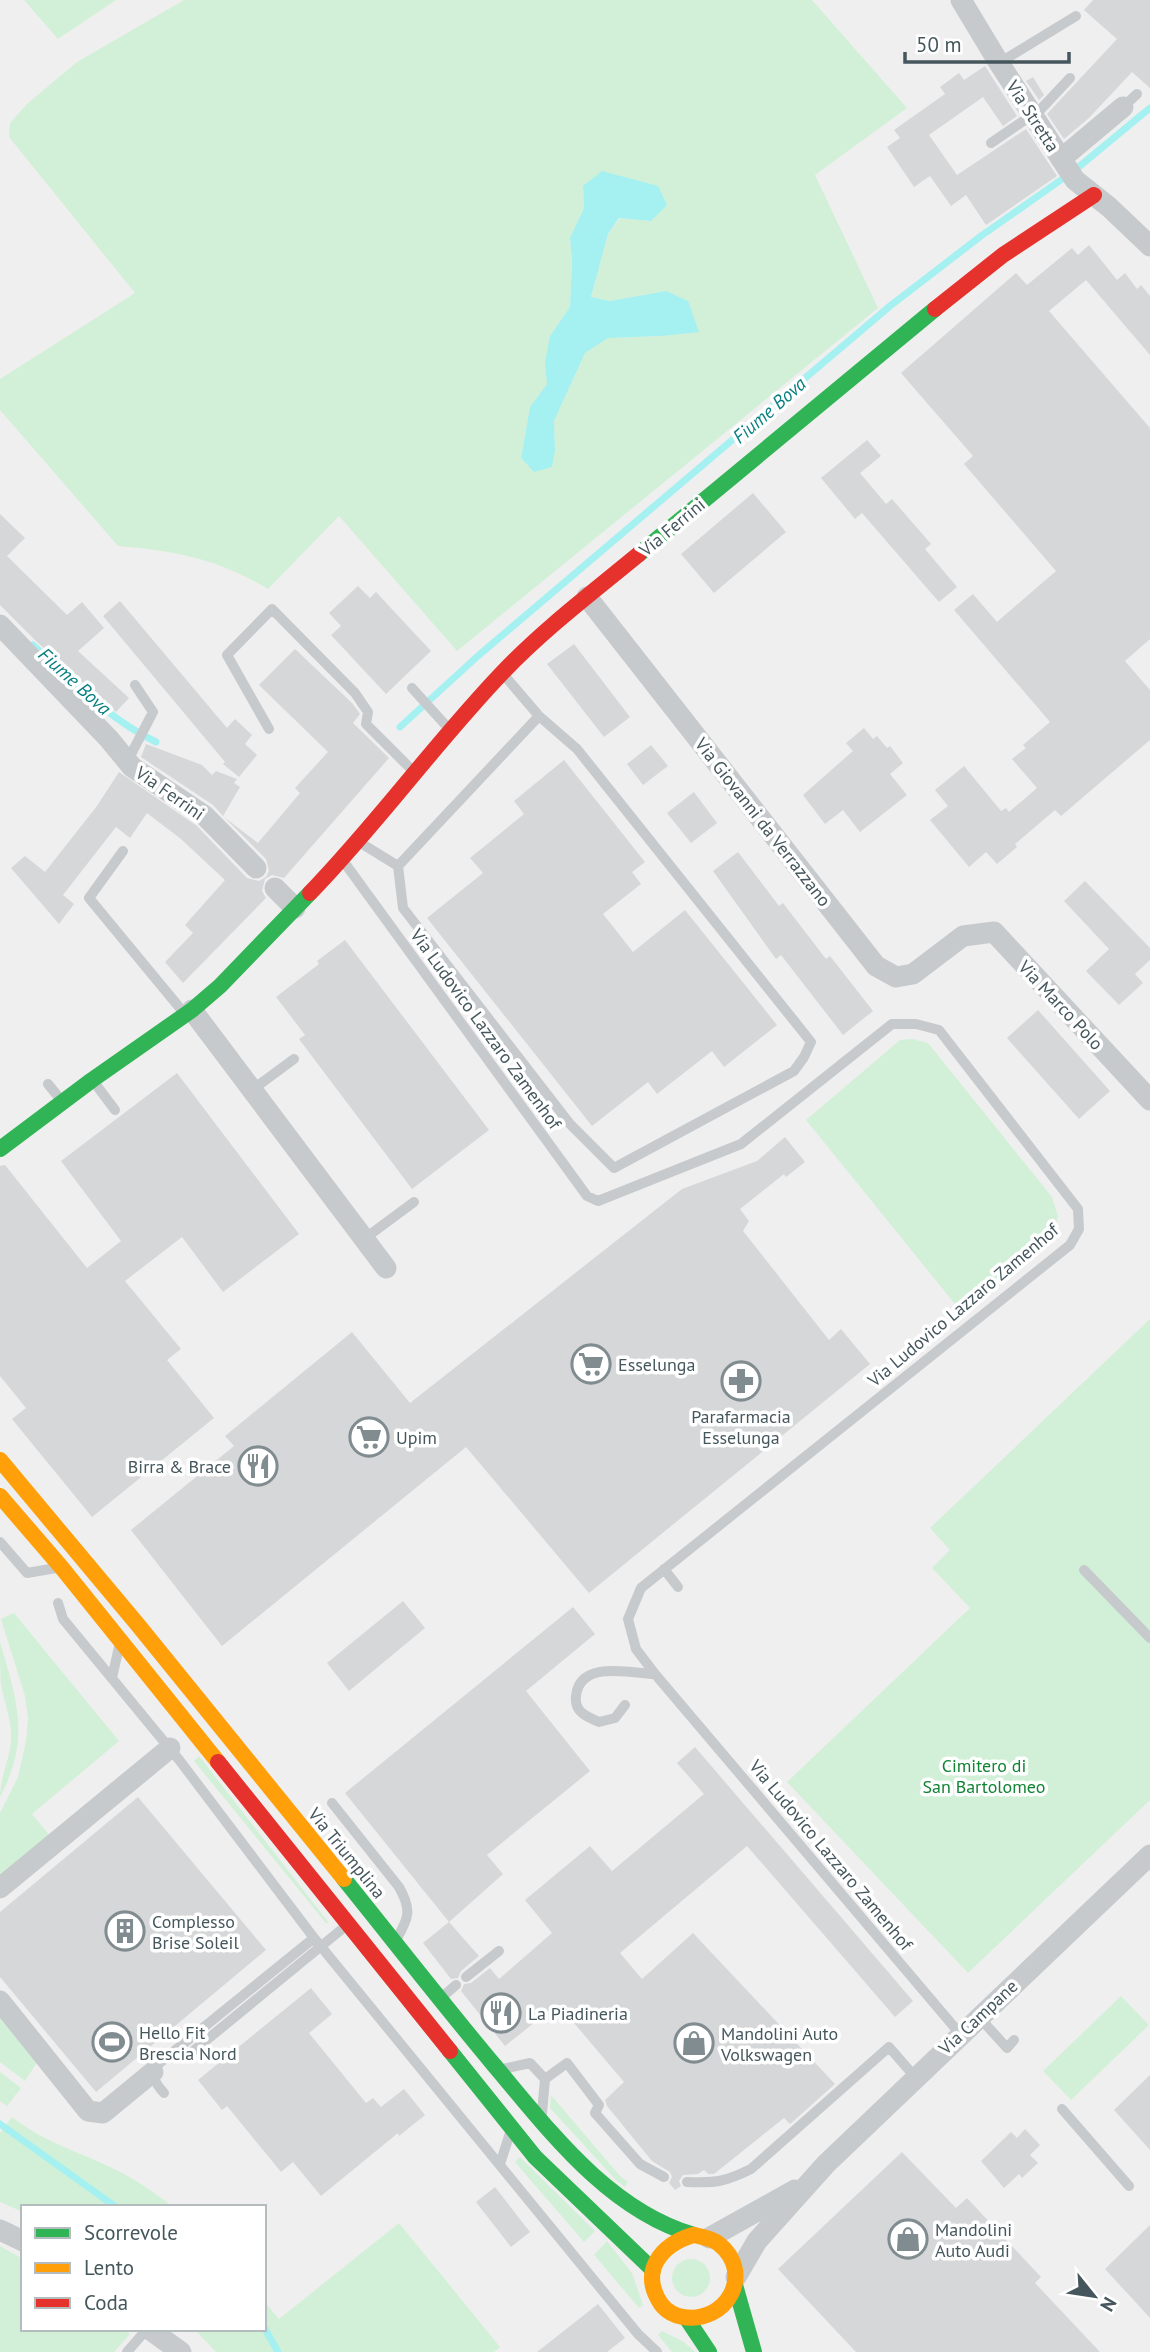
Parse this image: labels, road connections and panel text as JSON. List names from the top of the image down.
{
  "streets": {
    "main road": ["Via Ferrini", "Via Triumplina"],
    "street": [
      "Via Stretta",
      "Via Giovanni da Verrazzano",
      "Via Marco Polo",
      "Via Campane"
    ],
    "lane": ["Via Ludovico Lazzaro Zamenhof"]
  },
  "crossings": [
    ["Via Stretta", "Via Ferrini"],
    ["Via Ferrini", "Via Giovanni da Verrazzano"],
    ["Via Ferrini", "Via Ludovico Lazzaro Zamenhof"],
    ["Via Giovanni da Verrazzano", "Via Marco Polo"],
    ["Via Ludovico Lazzaro Zamenhof", "Via Campane"],
    ["Via Triumplina", "Via Campane"]
  ],
  "water": ["Fiume Bova"],
  "parks": ["Cimitero di San Bartolomeo"],
  "places": {
    "supermarket": ["Esselunga", "Upim"],
    "pharmacy": ["Parafarmacia Esselunga"],
    "restaurant": ["Birra & Brace", "La Piadineria"],
    "building": ["Complesso Brise Soleil"],
    "sports": ["Hello Fit Brescia Nord"],
    "shop": ["Mandolini Auto Volkswagen", "Mandolini Auto Audi"]
  },
  "legend": ["Scorrevole", "Lento", "Coda"],
  "scale_bar": "50 m",
  "north": "bottom right"
}
